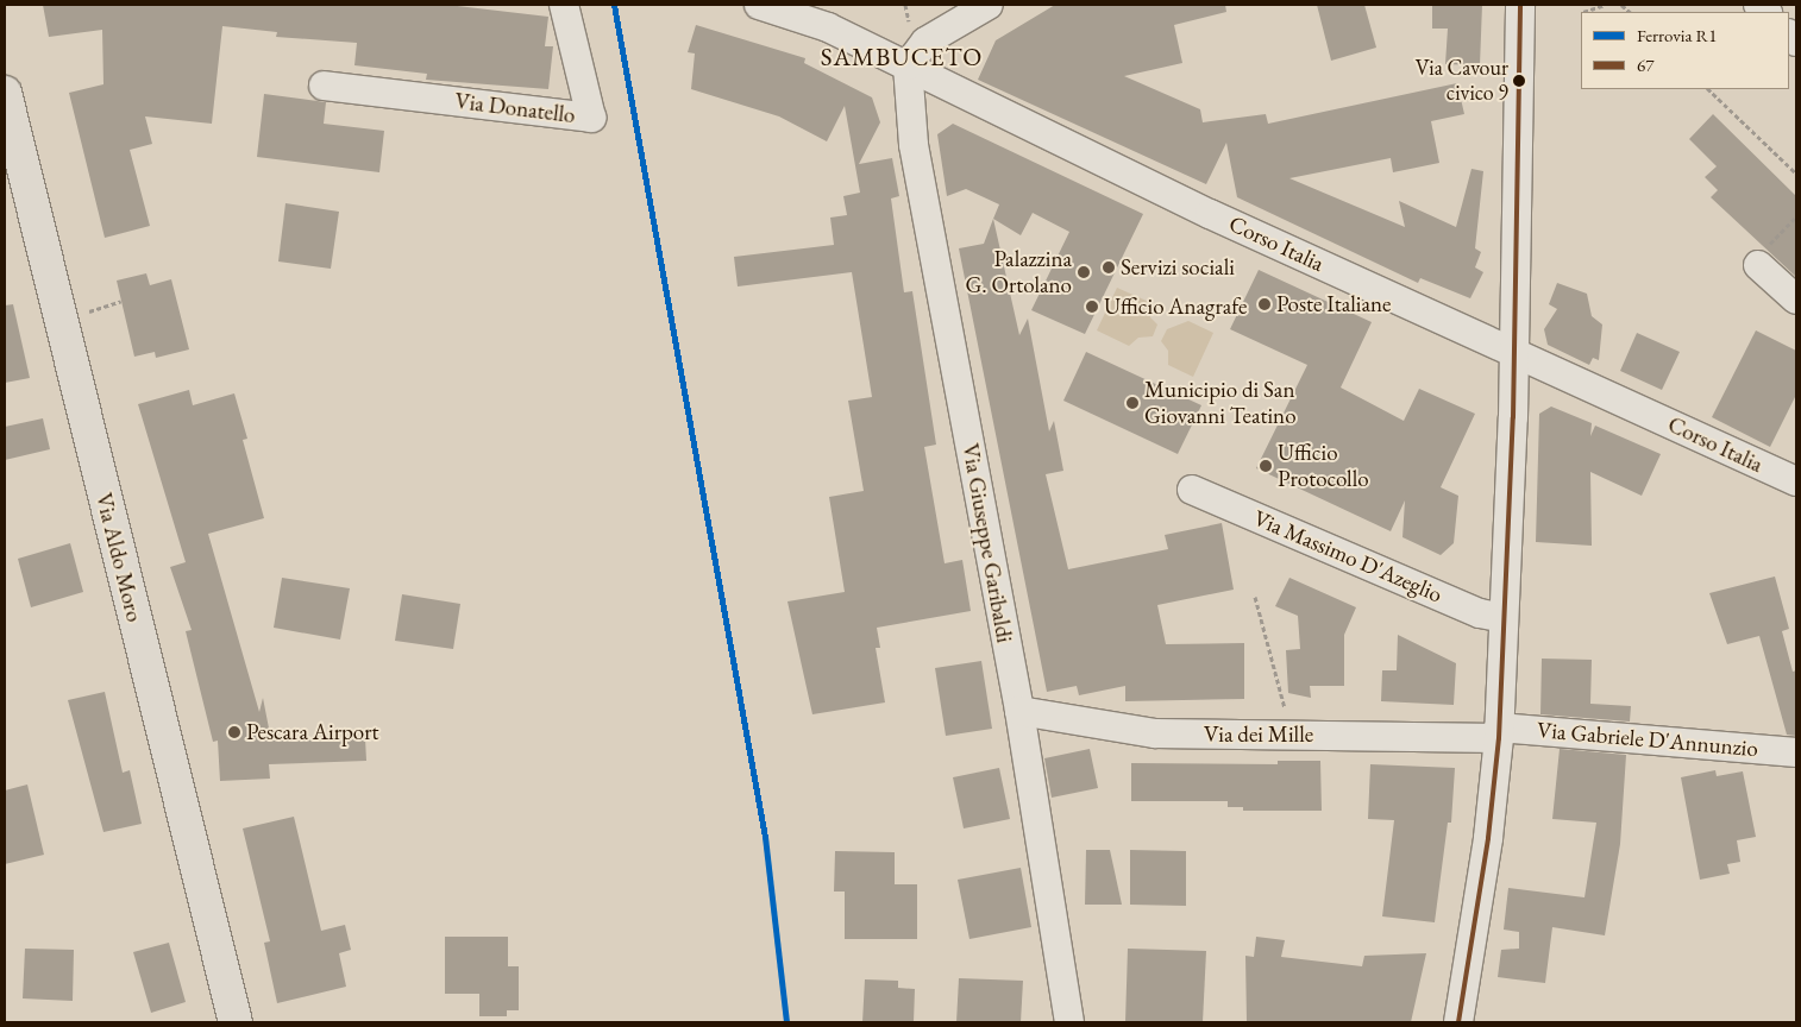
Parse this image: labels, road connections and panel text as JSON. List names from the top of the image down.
{
  "streets": {
    "main road": ["Via Aldo Moro"],
    "street": [
      "Via Donatello",
      "Corso Italia",
      "Via Giuseppe Garibaldi",
      "Via Massimo D'Azeglio",
      "Via dei Mille",
      "Via Gabriele D'Annunzio"
    ]
  },
  "crossings": [
    ["Corso Italia", "Via Giuseppe Garibaldi"],
    ["Via Giuseppe Garibaldi", "Via dei Mille"],
    ["Via dei Mille", "Via Gabriele D'Annunzio"]
  ],
  "districts": ["SAMBUCETO"],
  "places": [
    "Via Cavour civico 9",
    "Servizi sociali",
    "Palazzina G. Ortolano",
    "Poste Italiane",
    "Ufficio Anagrafe",
    "Municipio di San Giovanni Teatino",
    "Ufficio Protocollo",
    "Pescara Airport"
  ],
  "lines": ["rail line R1", "transit line 67"],
  "legend": ["Ferrovia R1", "67"]
}
